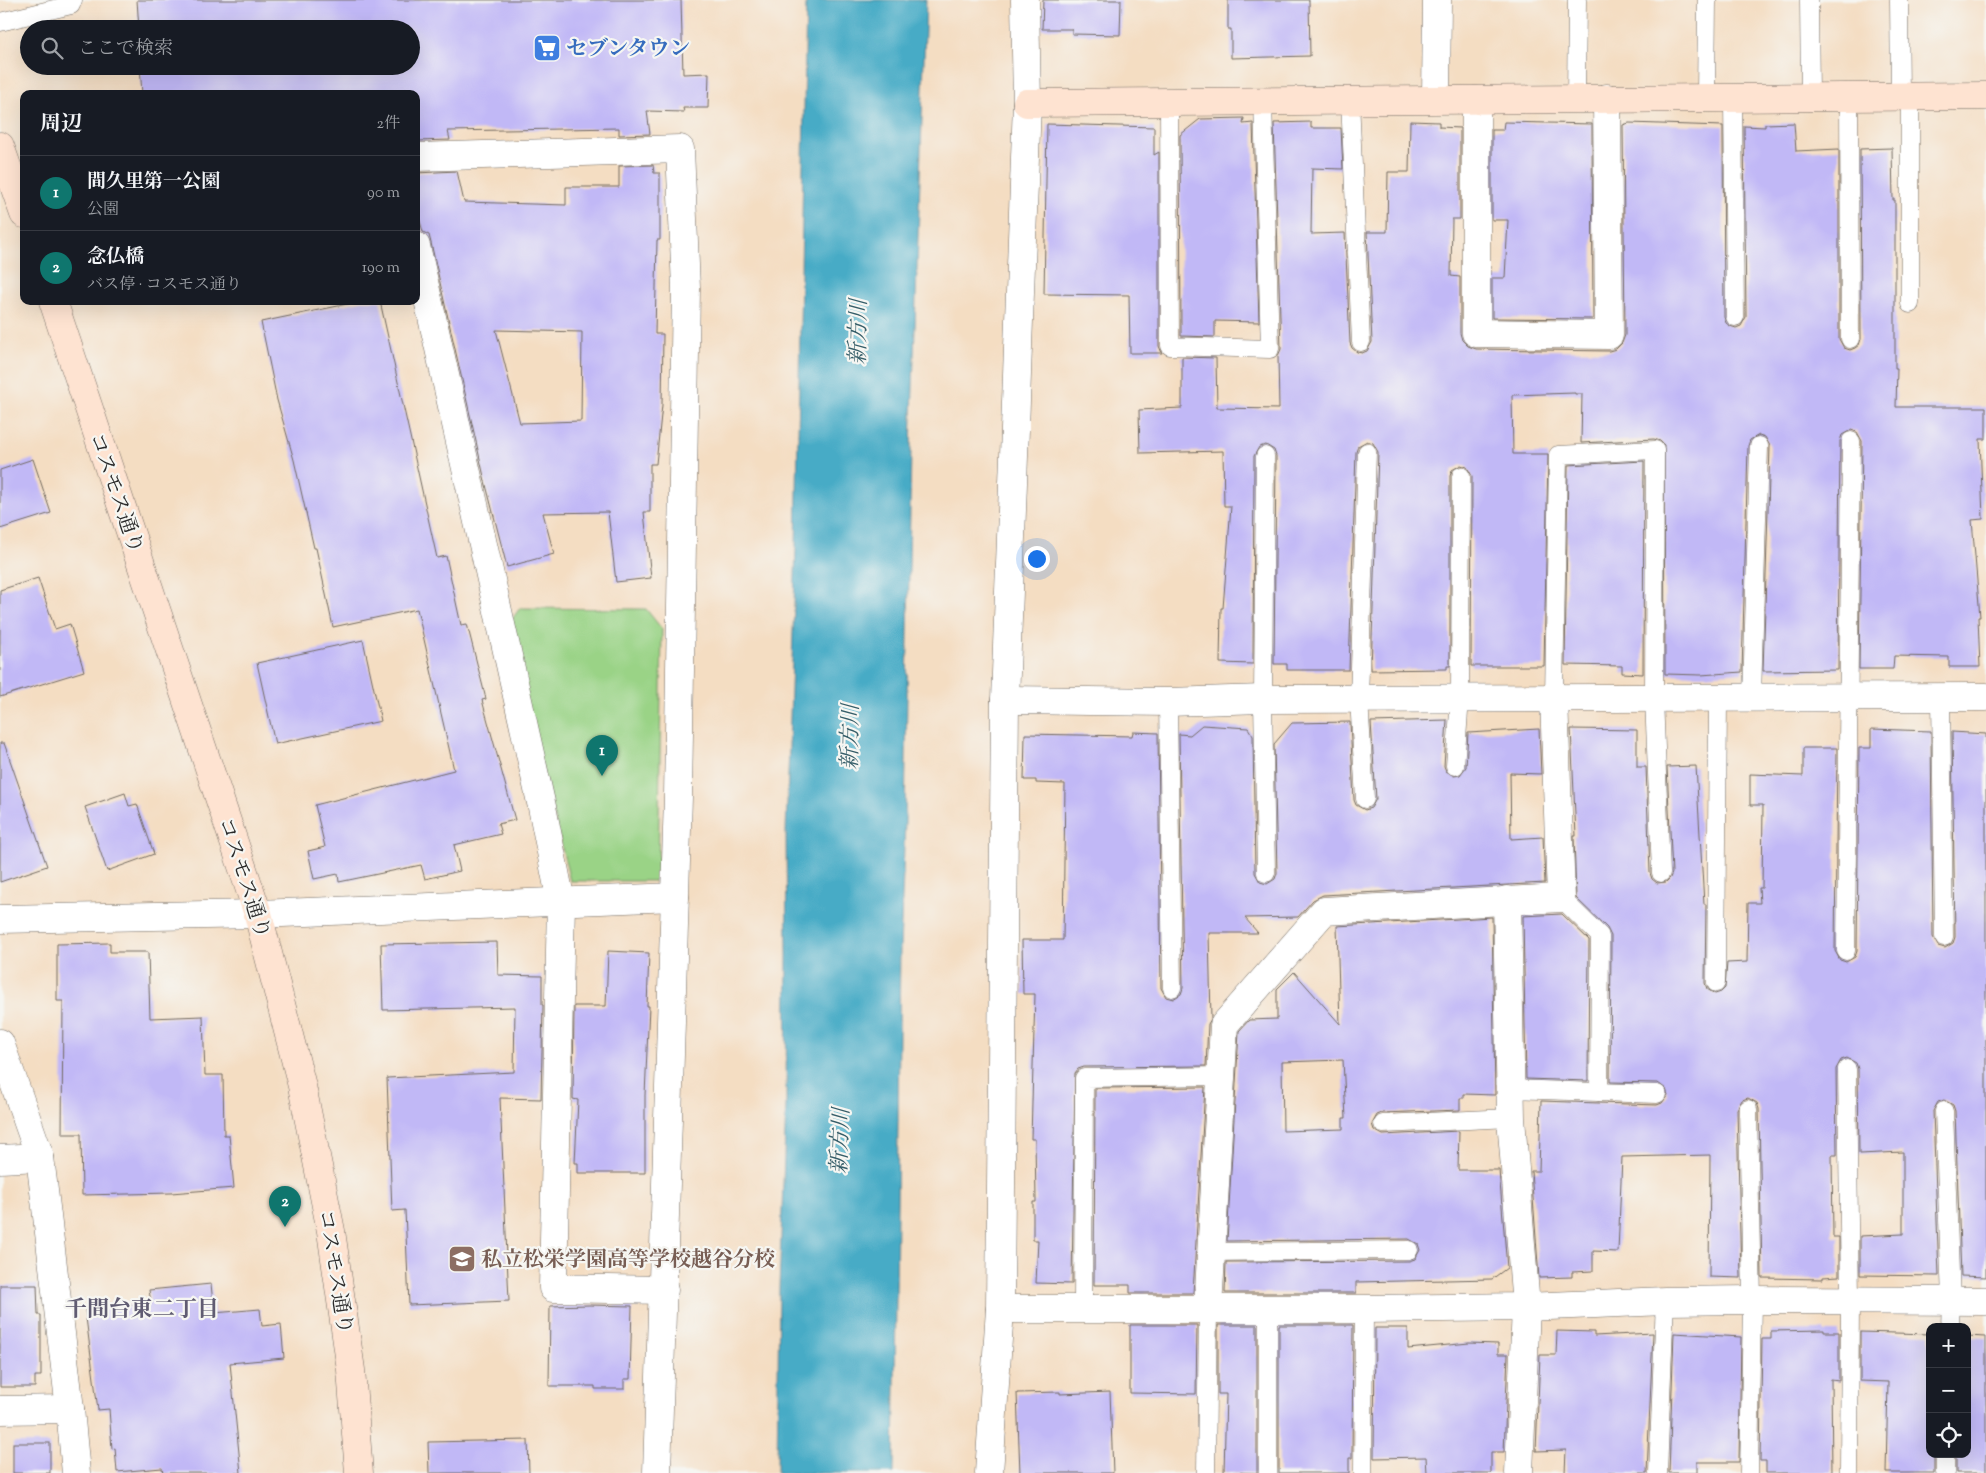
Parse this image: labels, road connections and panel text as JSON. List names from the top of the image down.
{
  "streets": {
    "street": ["コスモス通り"]
  },
  "districts": ["千間台東二丁目"],
  "water": ["新方川"],
  "places": {
    "supermarket": ["セブンタウン"],
    "school or university": ["私立松栄学園高等学校越谷分校"]
  },
  "page": {
    "search": "ここで検索",
    "heading": ["周辺", "2件"],
    "list": [
      {
        "mark": "1",
        "name": "間久里第一公園",
        "note": "公園",
        "value": "90 m"
      },
      {
        "mark": "2",
        "name": "念仏橋",
        "note": "バス停 · コスモス通り",
        "value": "190 m"
      }
    ],
    "pins": ["1", "2"],
    "map_buttons": ["+", "−"]
  }
}
